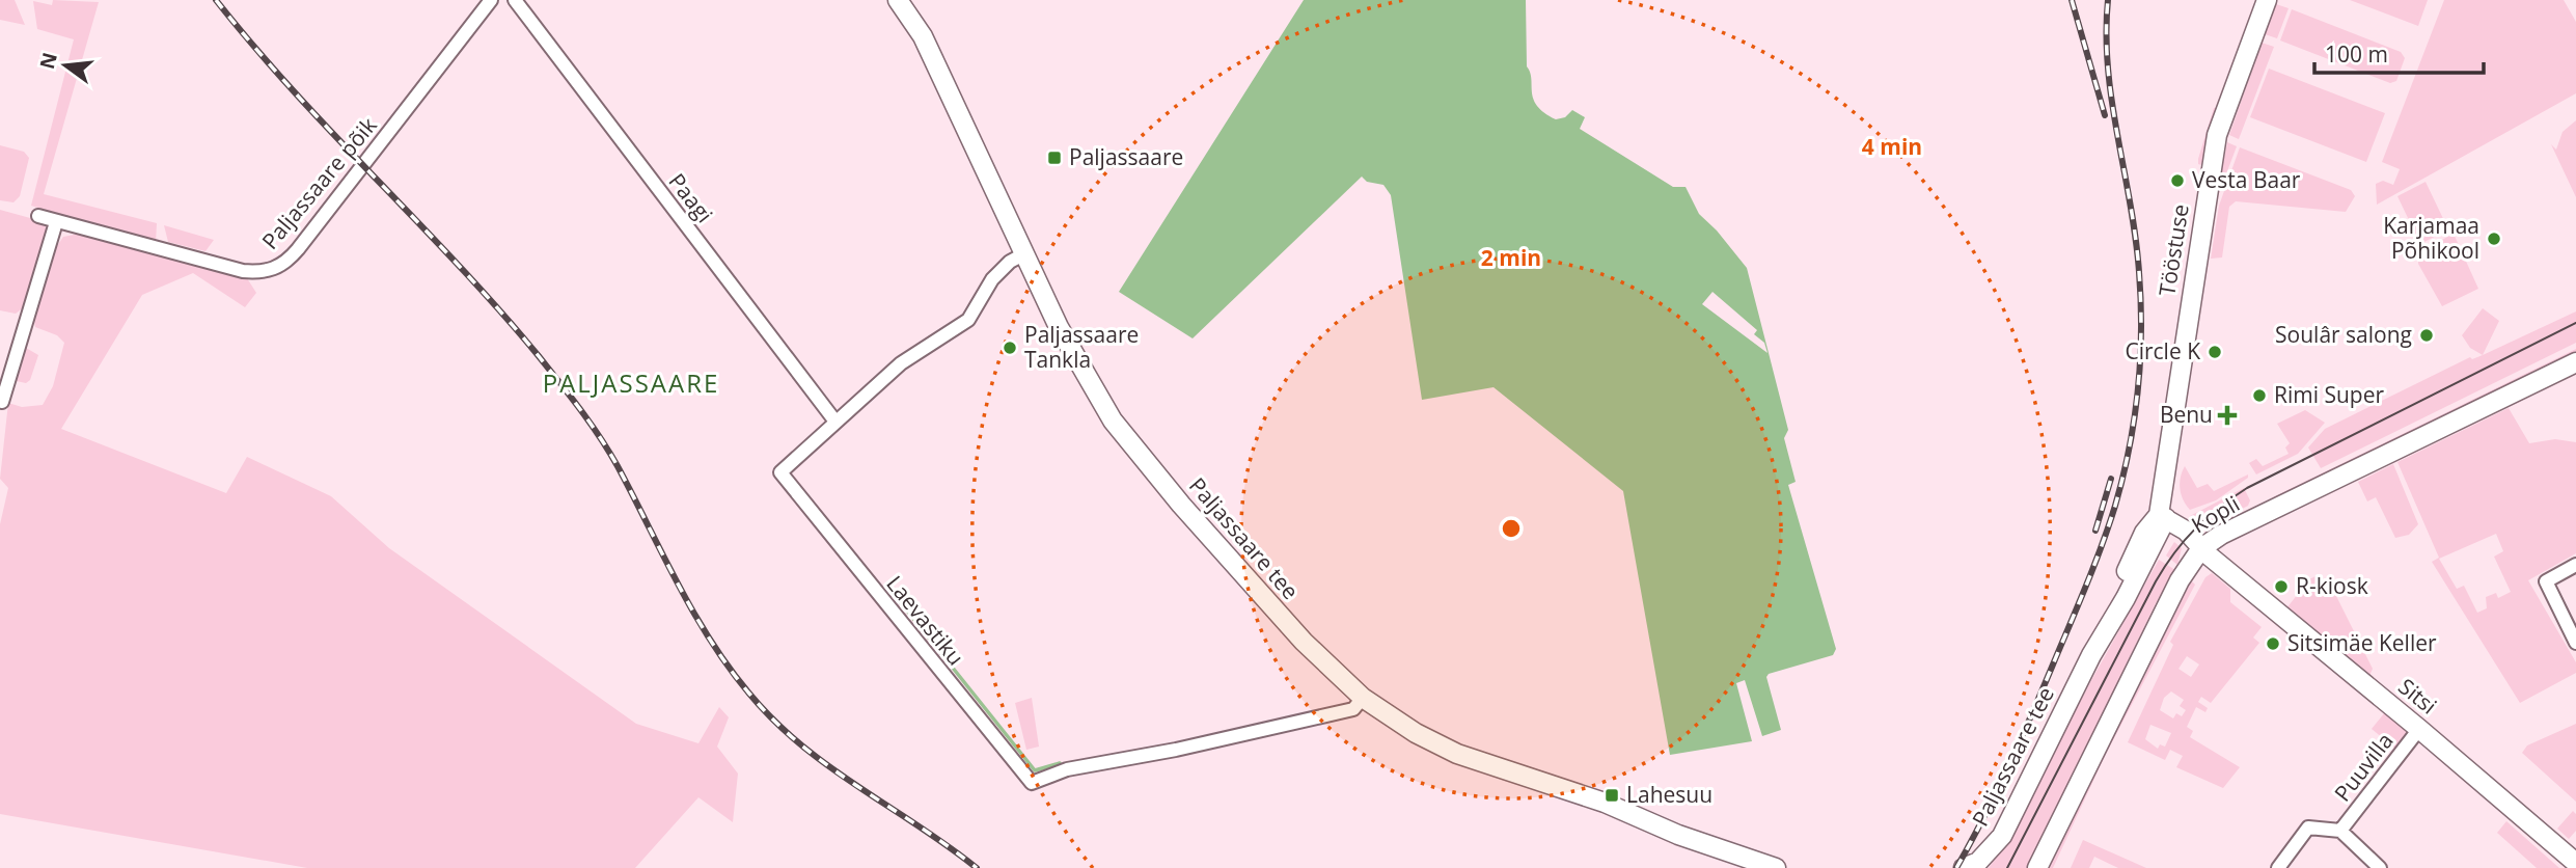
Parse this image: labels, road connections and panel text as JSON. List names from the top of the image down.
{
  "streets": {
    "street": [
      "Paljassaare põik",
      "Paagi",
      "Tööstuse",
      "Kopli",
      "Paljassaare tee",
      "Laevastiku",
      "Sitsi",
      "Puuvilla"
    ]
  },
  "crossings": [
    ["Paagi", "Laevastiku"],
    ["Tööstuse", "Paljassaare tee"],
    ["Tööstuse", "Sitsi"],
    ["Kopli", "Sitsi"],
    ["Paljassaare tee", "Laevastiku"],
    ["Paljassaare tee", "Sitsi"],
    ["Sitsi", "Puuvilla"]
  ],
  "districts": ["PALJASSAARE"],
  "places": {
    "transit": ["Paljassaare", "Lahesuu"],
    "other": [
      "Vesta Baar",
      "Karjamaa Põhikool",
      "Soulâr salong",
      "Paljassaare Tankla",
      "Circle K",
      "Rimi Super",
      "R-kiosk",
      "Sitsimäe Keller"
    ],
    "health": ["Benu"]
  },
  "scale_bar": "100 m",
  "north": "left",
  "rings": ["4 min", "2 min"]
}
